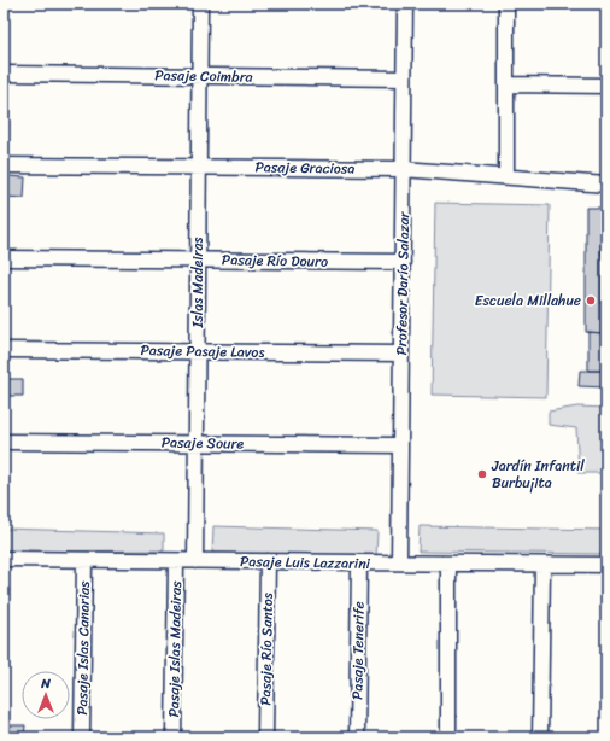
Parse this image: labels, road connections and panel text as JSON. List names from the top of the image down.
{
  "streets": {
    "street": [
      "Pasaje Coimbra",
      "Pasaje Graciosa",
      "Pasaje Río Douro",
      "Islas Madeiras",
      "Profesor Darío Salazar",
      "Pasaje Pasaje Lavos",
      "Pasaje Soure",
      "Pasaje Luis Lazzarini",
      "Pasaje Islas Canarias",
      "Pasaje Islas Madeiras",
      "Pasaje Río Santos",
      "Pasaje Tenerife"
    ]
  },
  "crossings": [
    ["Pasaje Coimbra", "Islas Madeiras"],
    ["Pasaje Coimbra", "Profesor Darío Salazar"],
    ["Pasaje Graciosa", "Islas Madeiras"],
    ["Pasaje Graciosa", "Profesor Darío Salazar"],
    ["Pasaje Río Douro", "Islas Madeiras"],
    ["Pasaje Río Douro", "Profesor Darío Salazar"],
    ["Islas Madeiras", "Pasaje Pasaje Lavos"],
    ["Islas Madeiras", "Pasaje Soure"],
    ["Islas Madeiras", "Pasaje Luis Lazzarini"],
    ["Profesor Darío Salazar", "Pasaje Pasaje Lavos"],
    ["Profesor Darío Salazar", "Pasaje Soure"],
    ["Profesor Darío Salazar", "Pasaje Luis Lazzarini"],
    ["Pasaje Luis Lazzarini", "Pasaje Islas Canarias"],
    ["Pasaje Luis Lazzarini", "Pasaje Islas Madeiras"],
    ["Pasaje Luis Lazzarini", "Pasaje Río Santos"],
    ["Pasaje Luis Lazzarini", "Pasaje Tenerife"]
  ],
  "places": ["Escuela Millahue", "Jardín Infantil Burbujita"],
  "north": "top"
}
